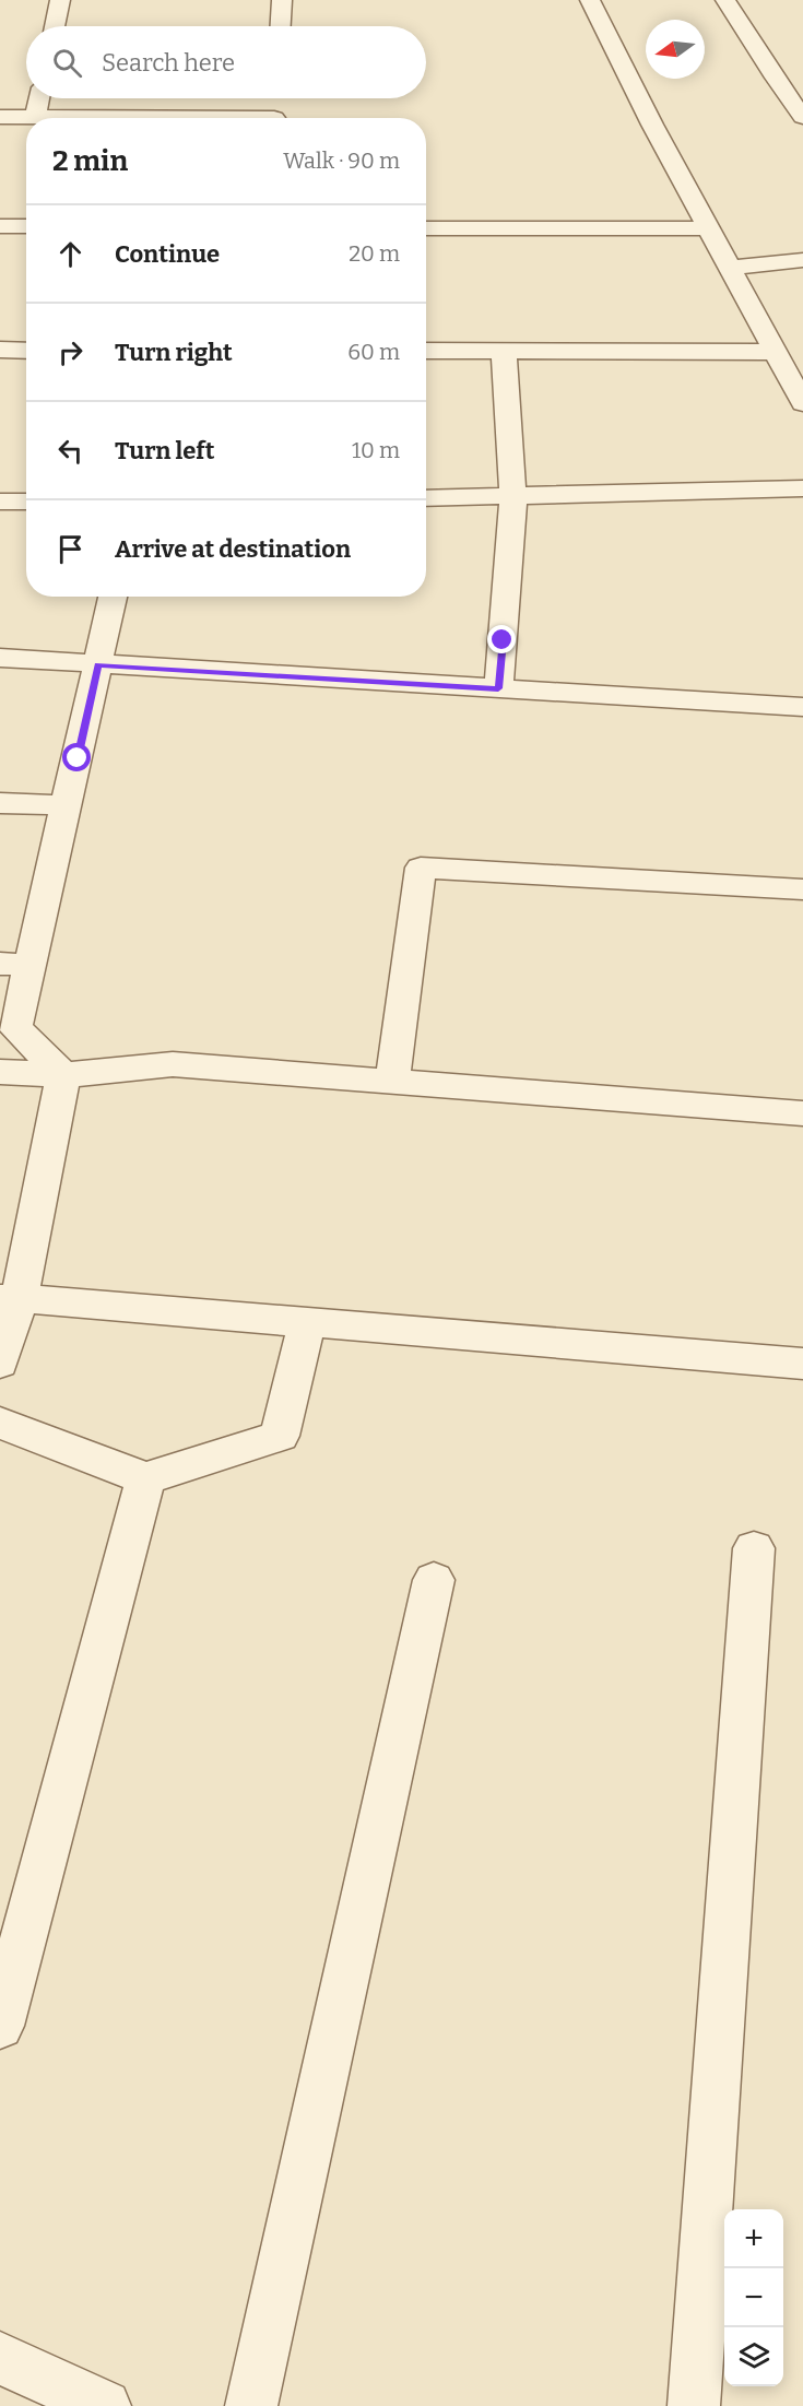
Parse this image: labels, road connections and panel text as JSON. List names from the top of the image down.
{
  "north": "left",
  "page": {
    "search": "Search here",
    "heading": ["2 min", "Walk · 90 m"],
    "list": [
      ["Continue", "20 m"],
      ["Turn right", "60 m"],
      ["Turn left", "10 m"],
      "Arrive at destination"
    ],
    "map_buttons": ["+", "−"]
  }
}
